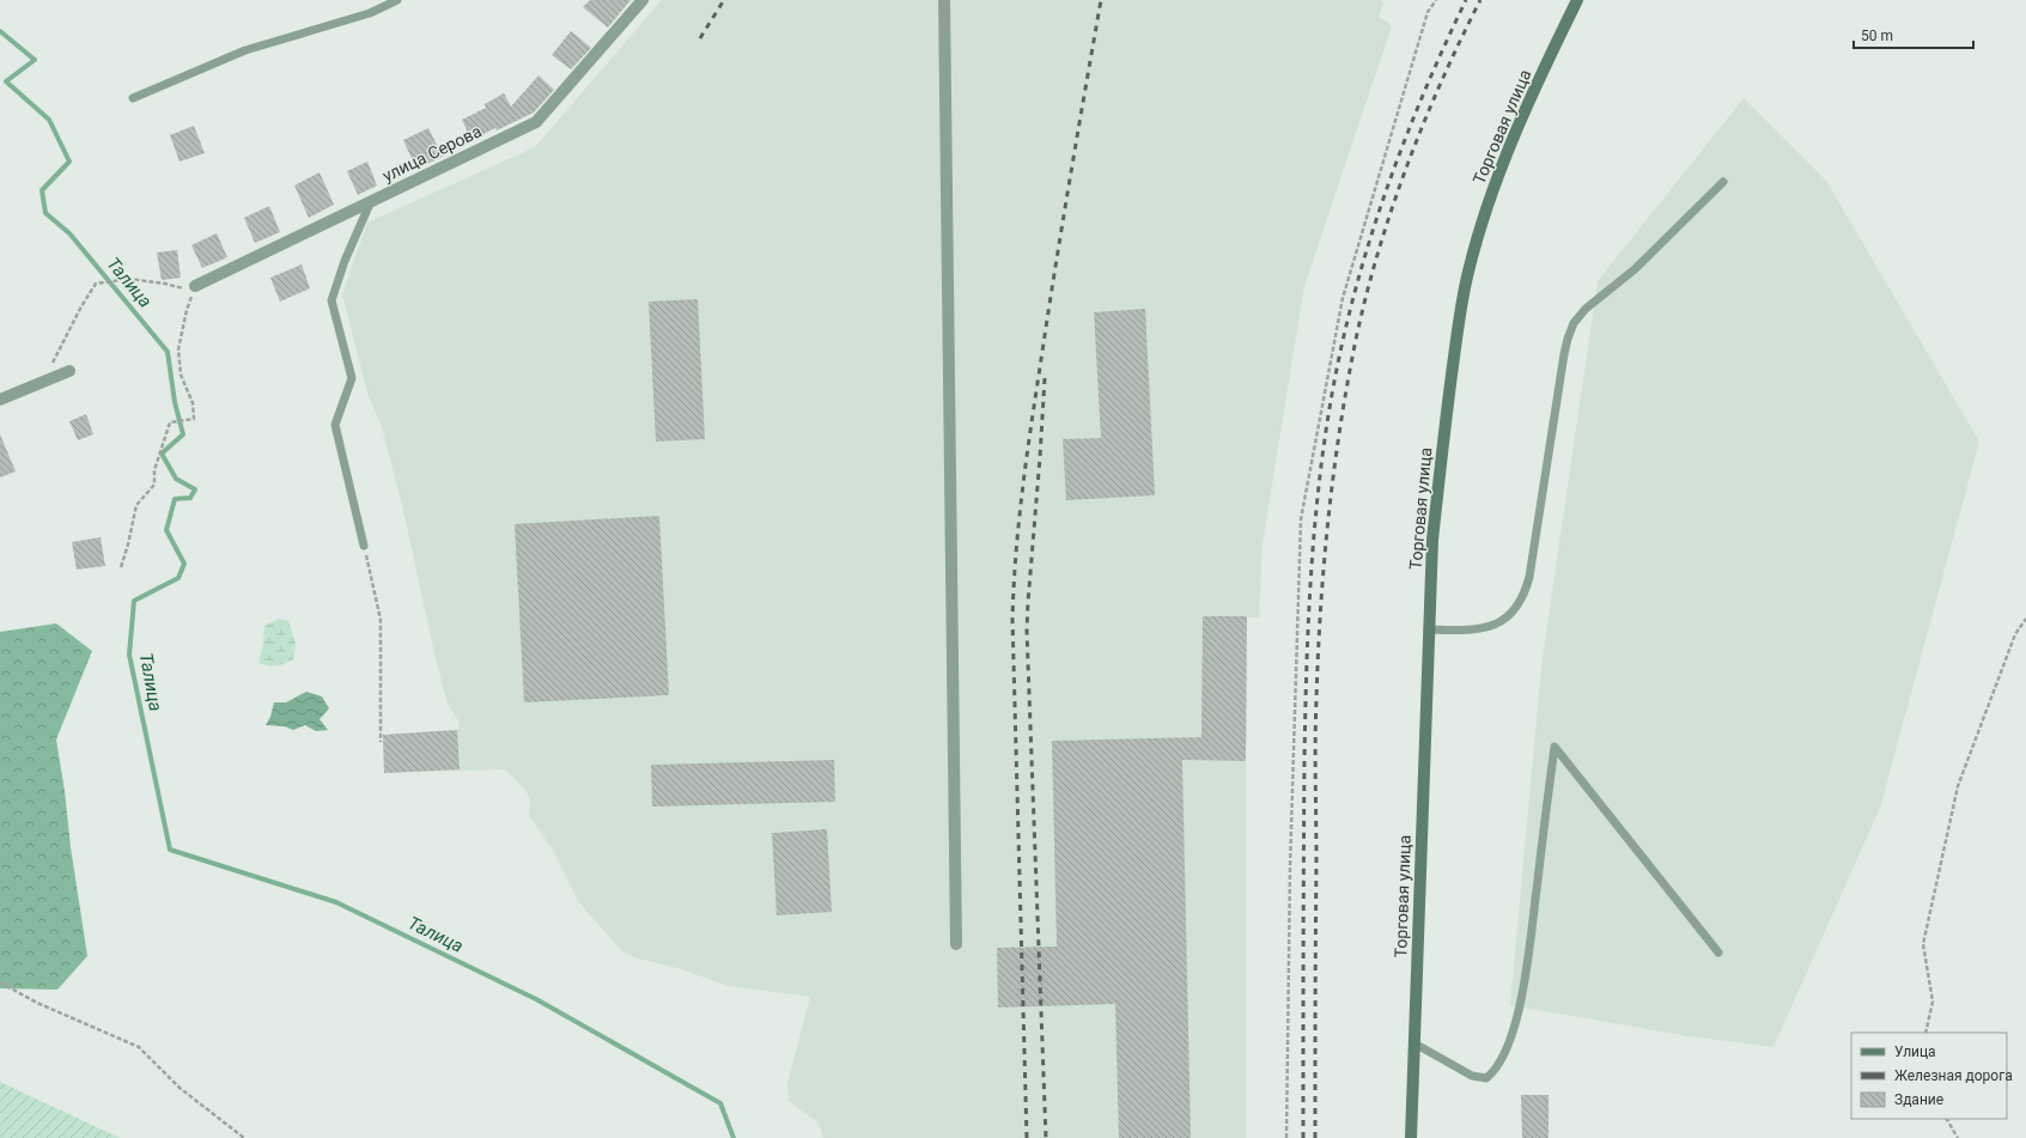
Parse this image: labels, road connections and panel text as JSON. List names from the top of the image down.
{
  "streets": {
    "street": ["Торговая улица", "улица Серова"]
  },
  "water": ["Талица"],
  "legend": ["Улица", "Железная дорога", "Здание"],
  "scale_bar": "50 m"
}
